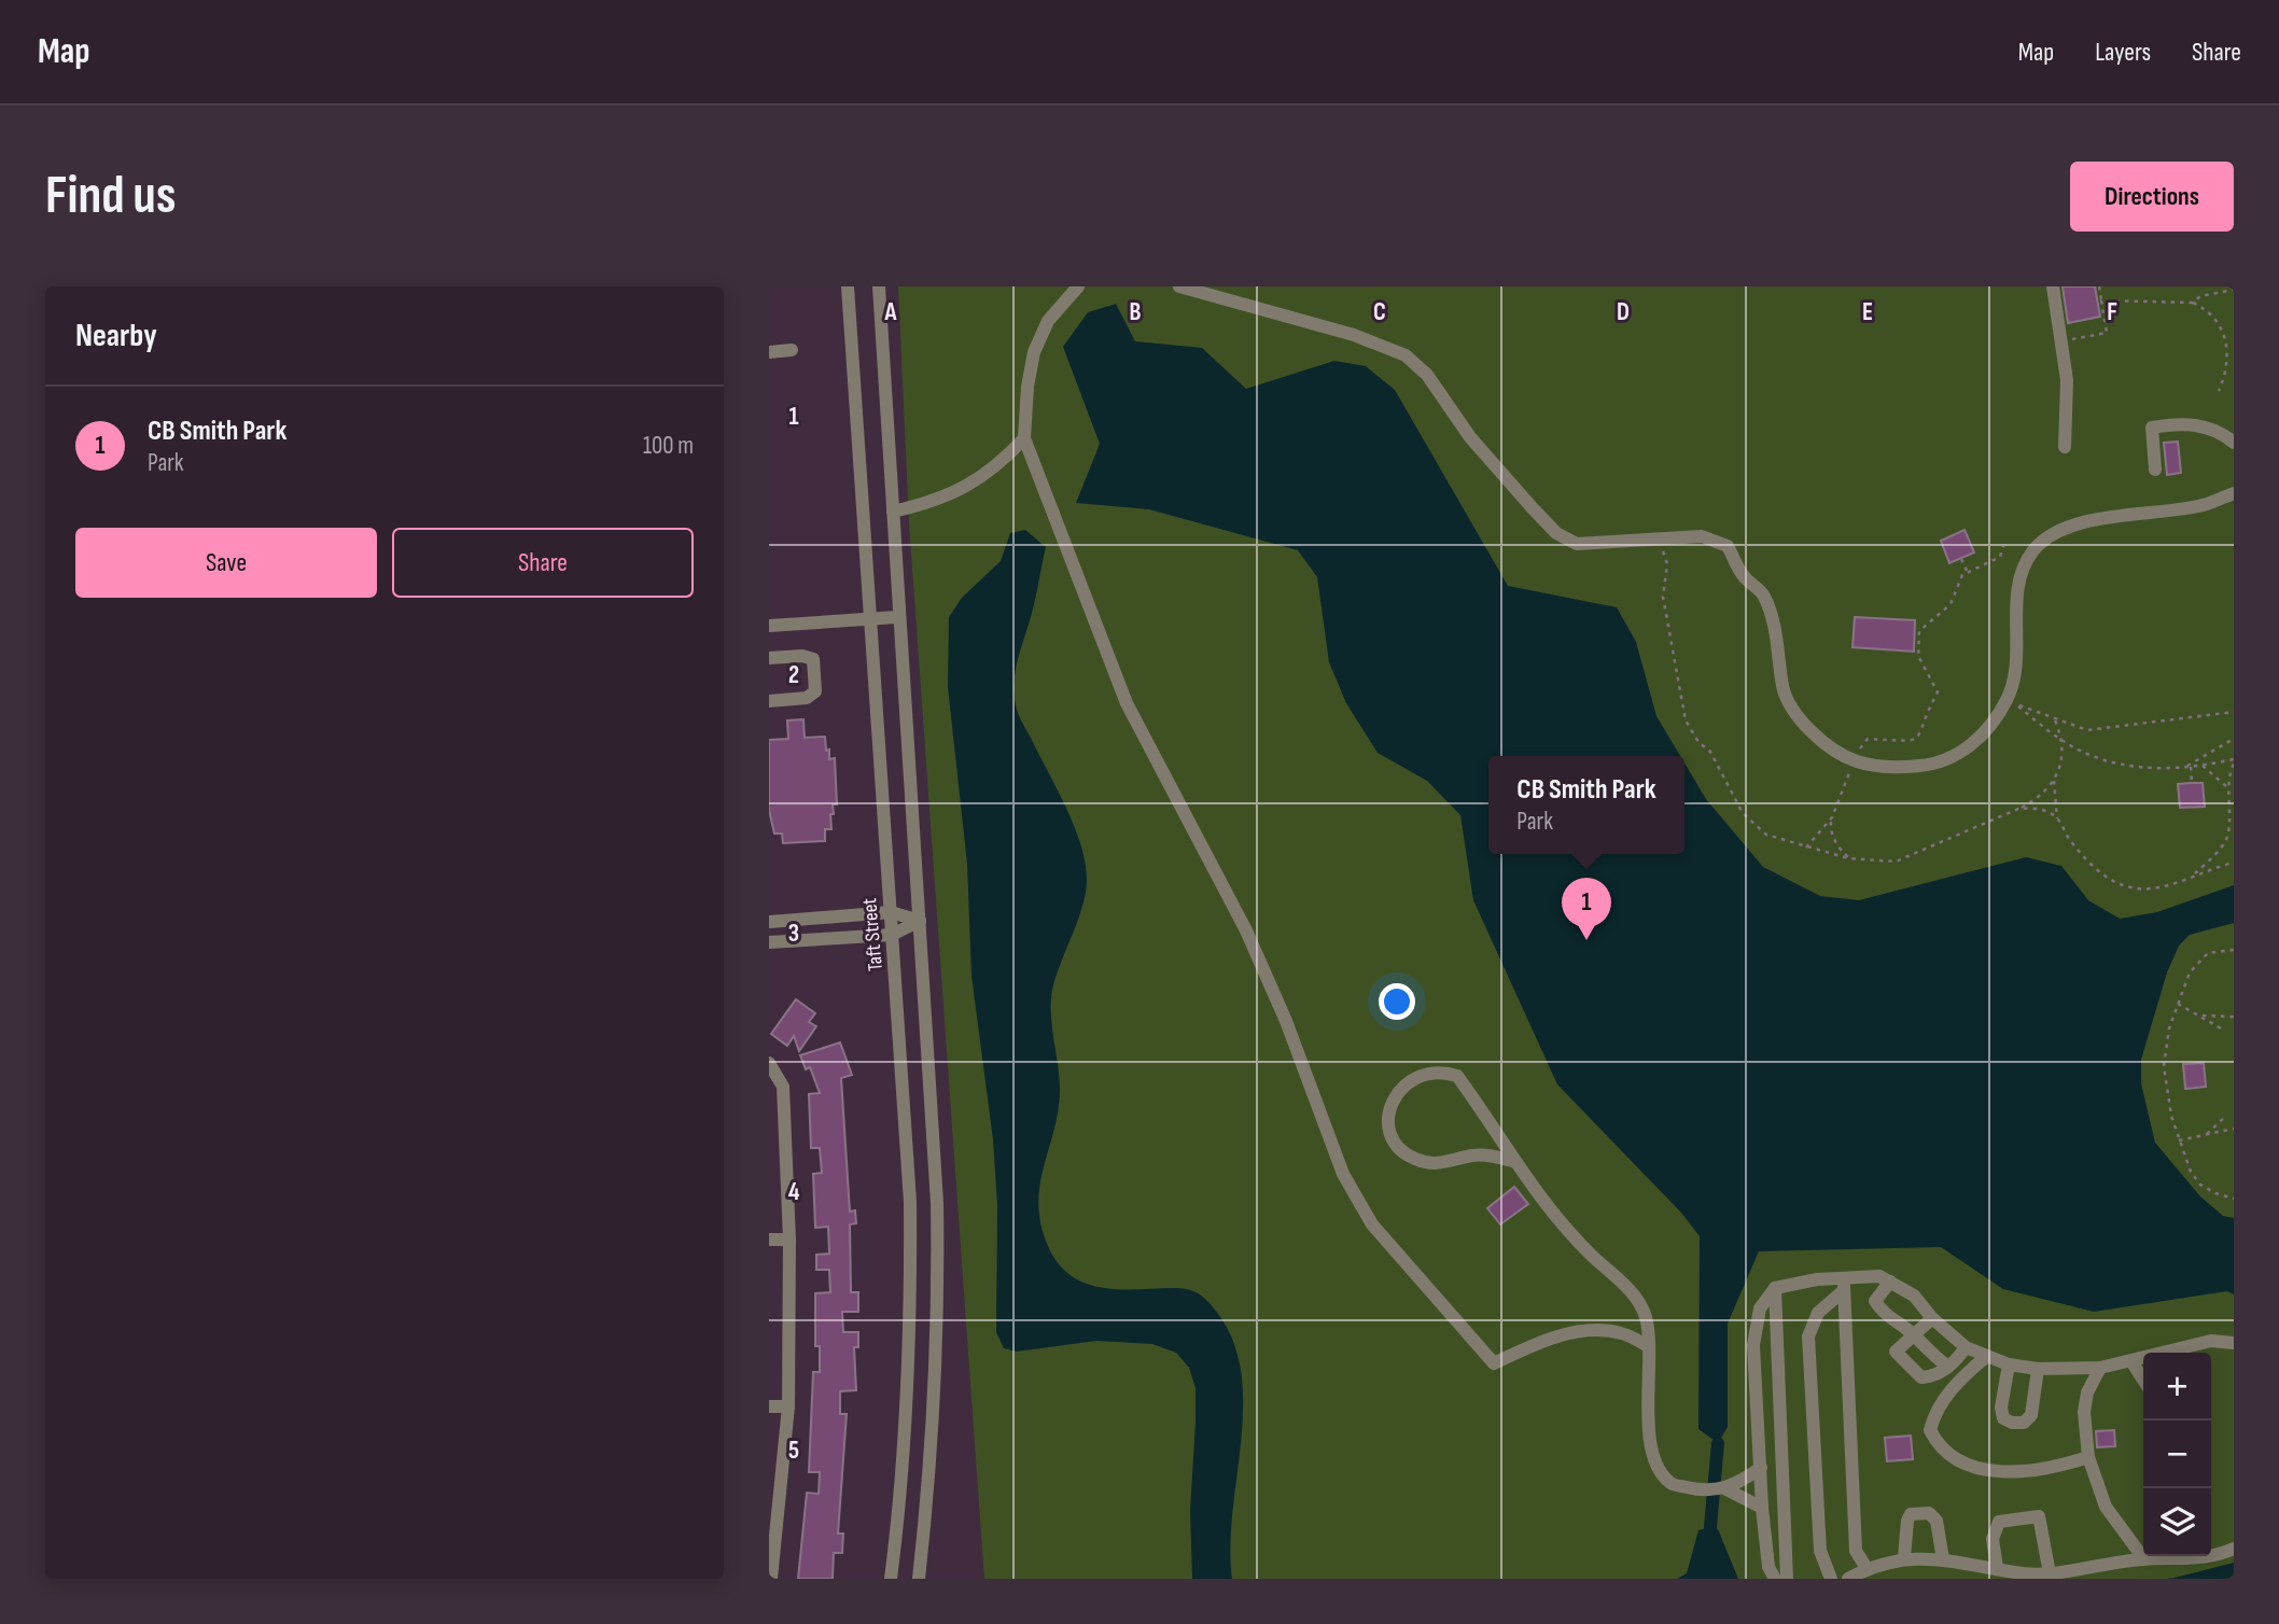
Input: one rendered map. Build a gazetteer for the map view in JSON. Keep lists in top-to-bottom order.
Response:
{
  "streets": {
    "street": ["Taft Street"]
  },
  "page": {
    "header": "Map",
    "nav": ["Map", "Layers", "Share"],
    "buttons": [
      "Directions",
      ["Save", "Share"]
    ],
    "title": "Find us",
    "heading": "Nearby",
    "list": [
      {
        "mark": "1",
        "name": "CB Smith Park",
        "note": "Park",
        "value": "100 m"
      }
    ],
    "popup": ["CB Smith Park", "Park"],
    "pins": "1",
    "map_buttons": ["+", "−"]
  },
  "grid": {
    "columns": [
      "A",
      "B",
      "C",
      "D",
      "E",
      "F"
    ],
    "rows": [
      "1",
      "2",
      "3",
      "4",
      "5"
    ]
  }
}
